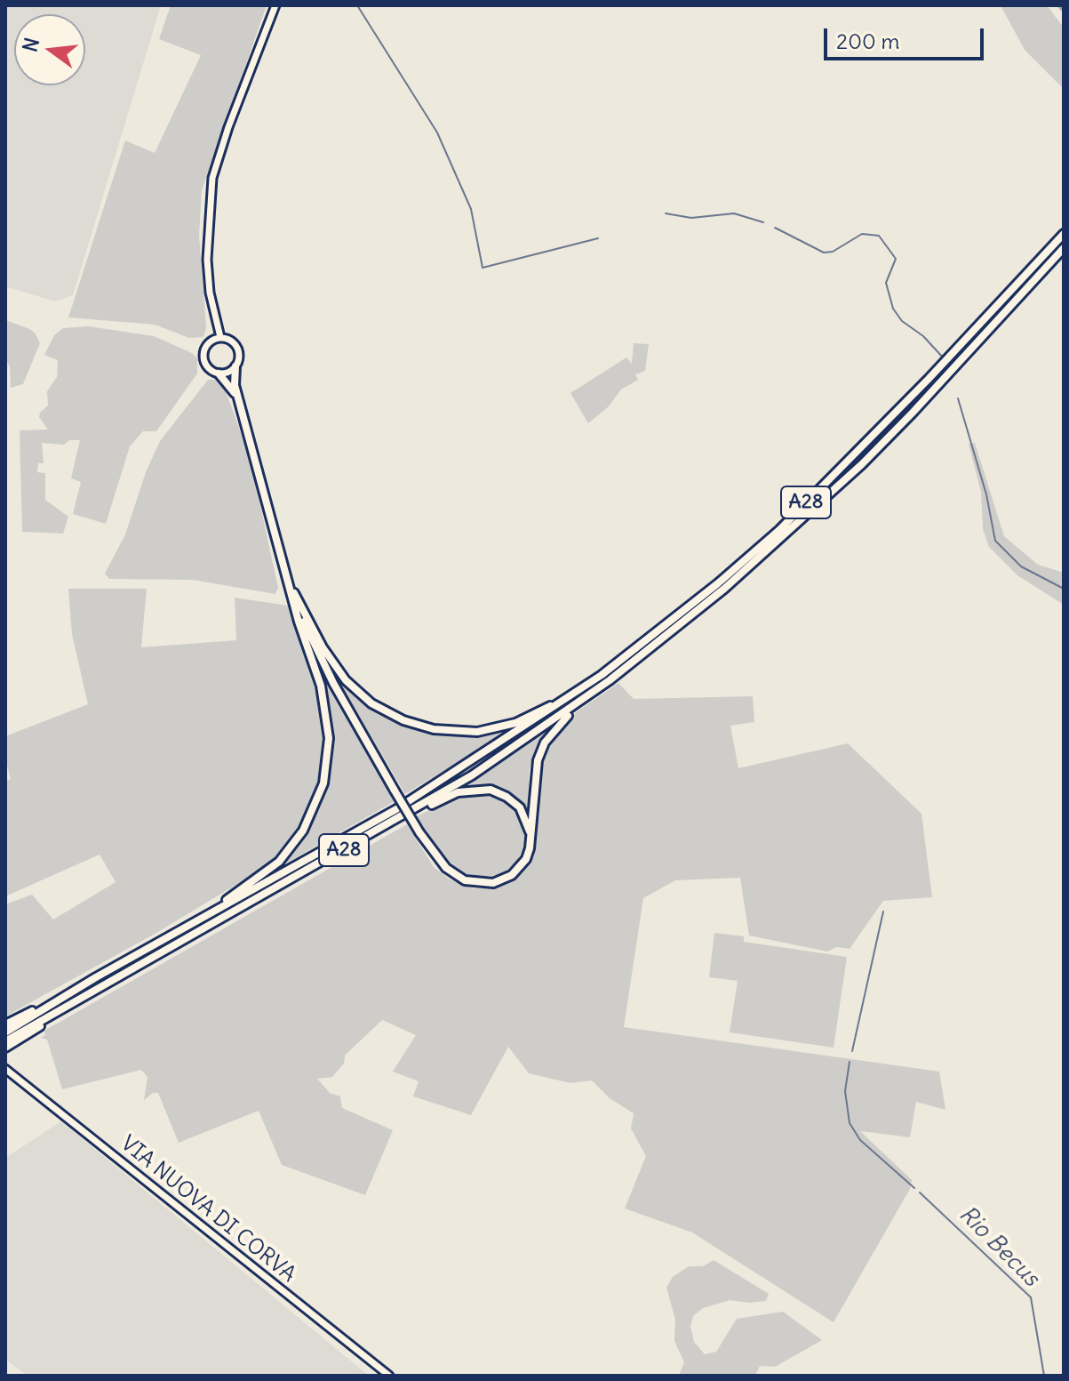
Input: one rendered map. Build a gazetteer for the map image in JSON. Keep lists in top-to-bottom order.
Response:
{
  "streets": {
    "highway": ["A28"],
    "main road": ["VIA NUOVA DI CORVA"]
  },
  "water": ["Rio Becus"],
  "scale_bar": "200 m",
  "north": "left"
}
